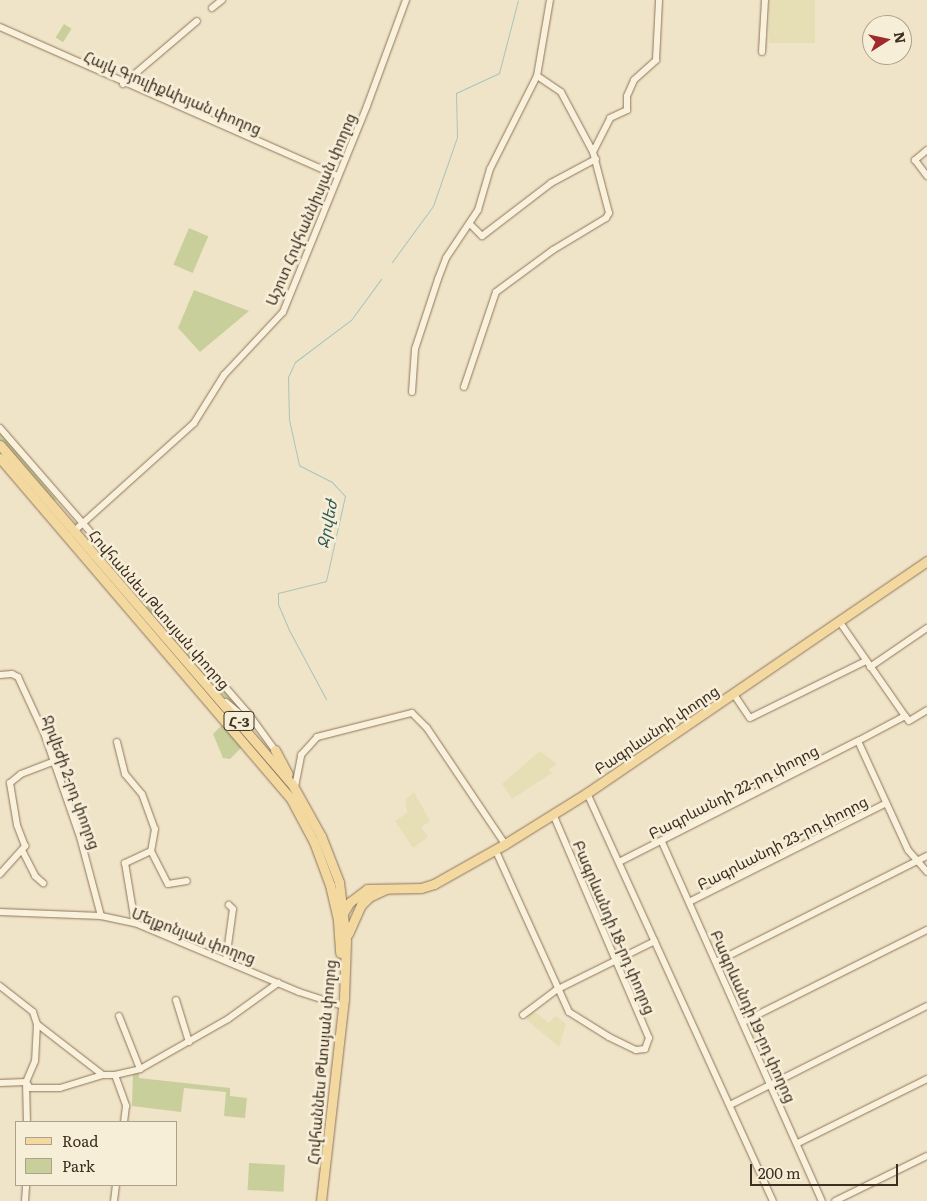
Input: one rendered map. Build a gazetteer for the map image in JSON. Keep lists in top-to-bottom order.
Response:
{
  "streets": {
    "main road": ["Հովհաննես Թևոսյան փողոց", "Հ-3", "Բագրևանդի փողոց"],
    "street": [
      "Հայկ Գյուլիքևխյան փողոց",
      "Աշոտ Հովհաննիսյան փողոց",
      "Ջրվեժի 2-րդ փողոց",
      "Բագրևանդի 22-րդ փողոց",
      "Բագրևանդի 23-րդ փողոց",
      "Բագրևանդի 18-րդ փողոց",
      "Մելքոնյան փողոց",
      "Բագրևանդի 19-րդ փողոց"
    ]
  },
  "crossings": [
    ["Հայկ Գյուլիքևխյան փողոց", "Աշոտ Հովհաննիսյան փողոց"],
    ["Աշոտ Հովհաննիսյան փողոց", "Հովհաննես Թևոսյան փողոց"],
    ["Հովհաննես Թևոսյան փողոց", "Բագրևանդի փողոց"],
    ["Հովհաննես Թևոսյան փողոց", "Մելքոնյան փողոց"],
    ["Բագրևանդի փողոց", "Բագրևանդի 18-րդ փողոց"],
    ["Ջրվեժի 2-րդ փողոց", "Մելքոնյան փողոց"],
    ["Բագրևանդի 22-րդ փողոց", "Բագրևանդի 19-րդ փողոց"],
    ["Բագրևանդի 23-րդ փողոց", "Բագրևանդի 19-րդ փողոց"]
  ],
  "water": ["Ջրվեժ"],
  "legend": ["Road", "Park"],
  "scale_bar": "200 m",
  "north": "right"
}
